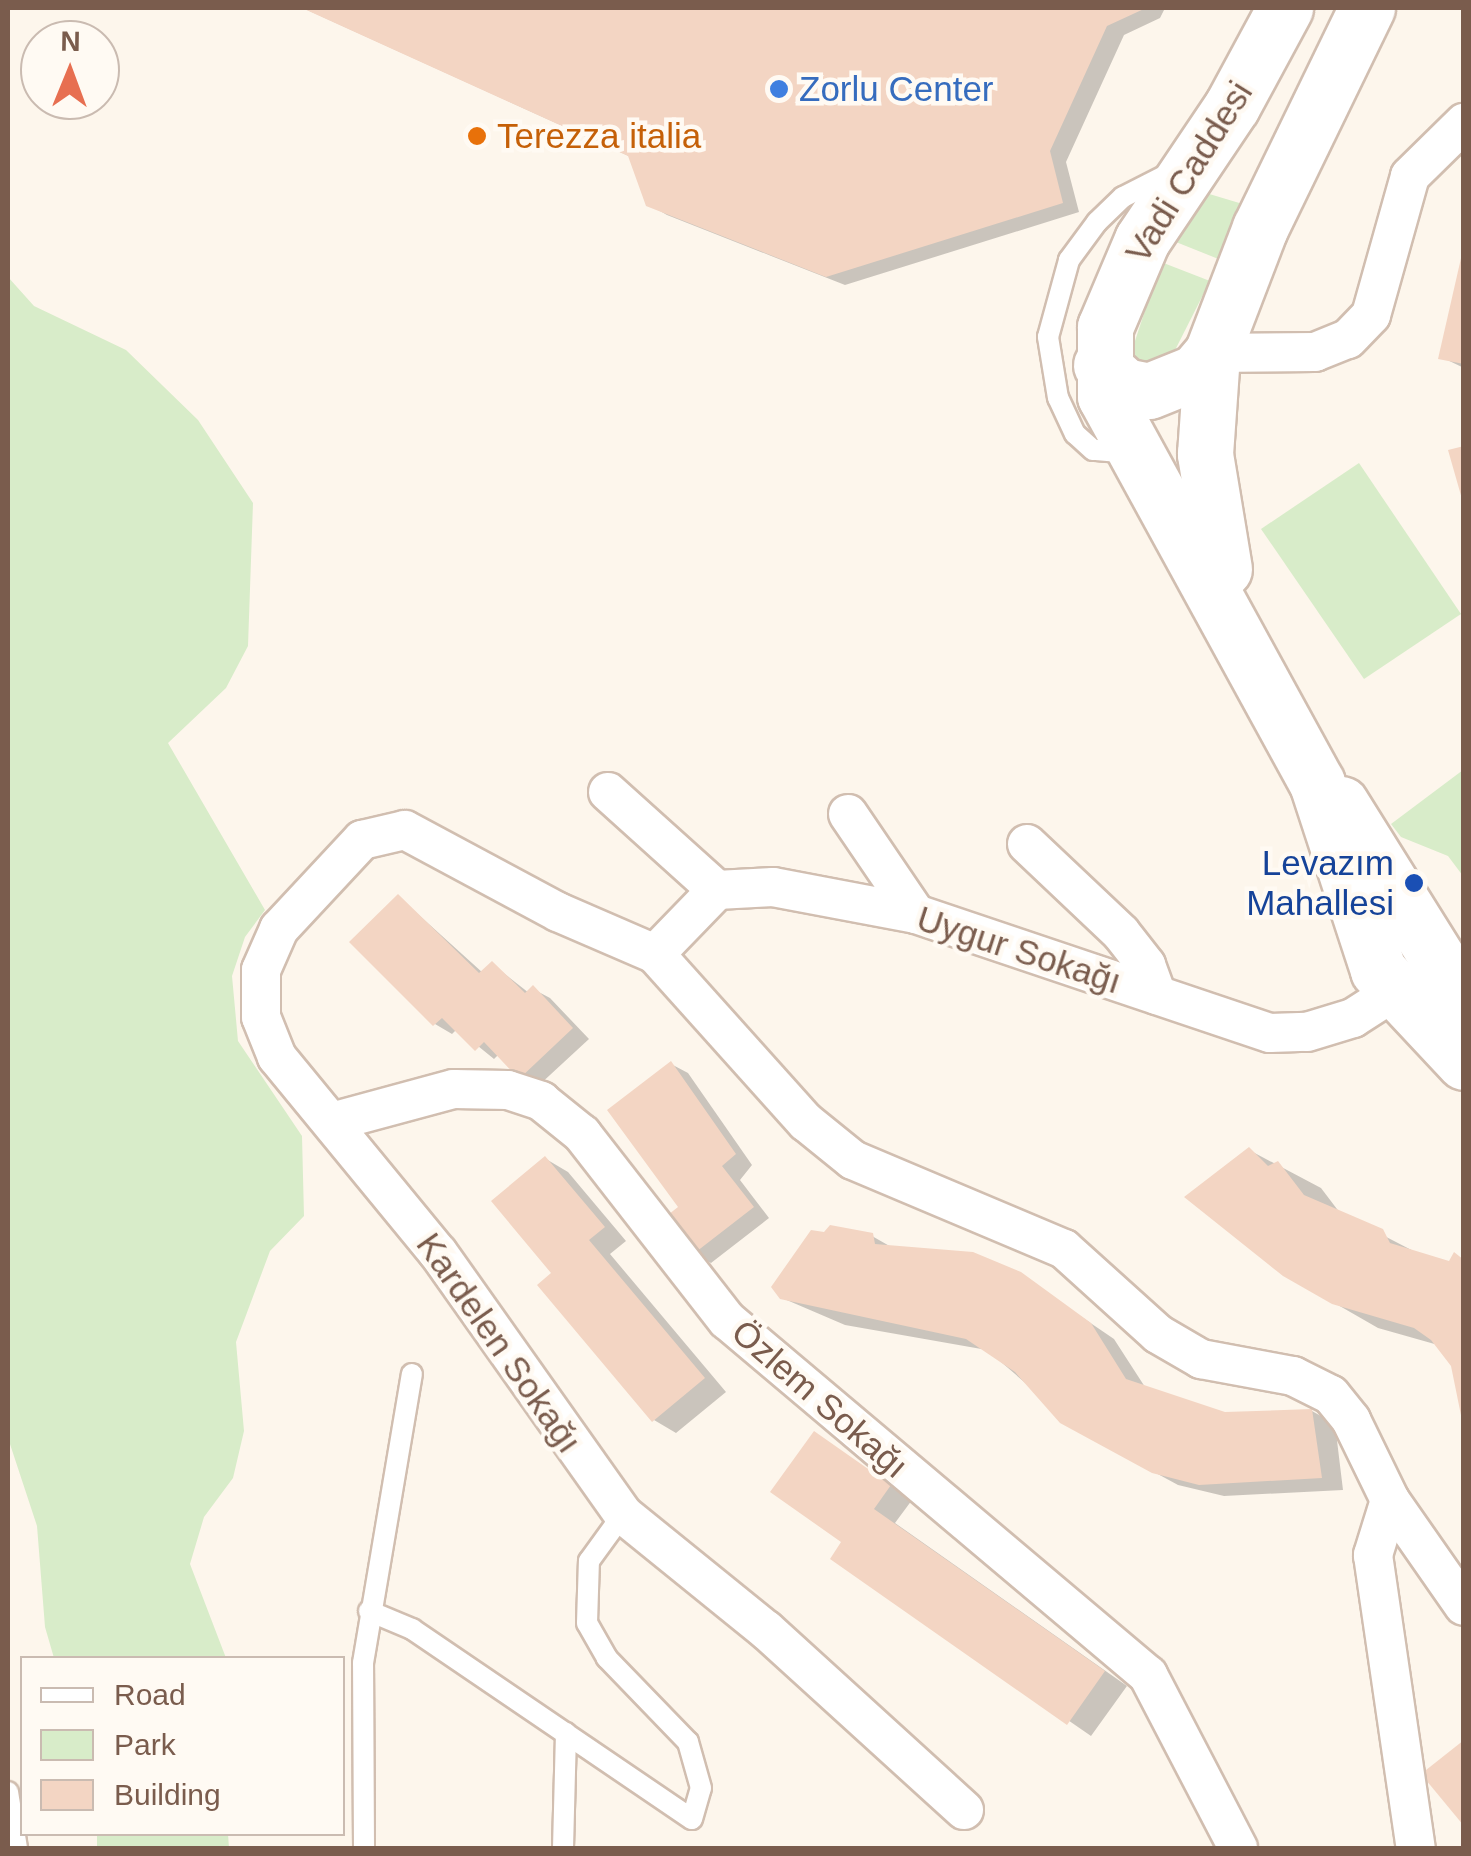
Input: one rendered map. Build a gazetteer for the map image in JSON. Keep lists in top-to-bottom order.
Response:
{
  "streets": {
    "main road": ["Vadi Caddesi"],
    "street": ["Uygur Sokağı", "Kardelen Sokağı", "Özlem Sokağı"]
  },
  "crossings": [
    ["Kardelen Sokağı", "Özlem Sokağı"]
  ],
  "places": ["Zorlu Center", "Terezza italia", "Levazım Mahallesi"],
  "legend": ["Road", "Park", "Building"],
  "north": "top"
}
